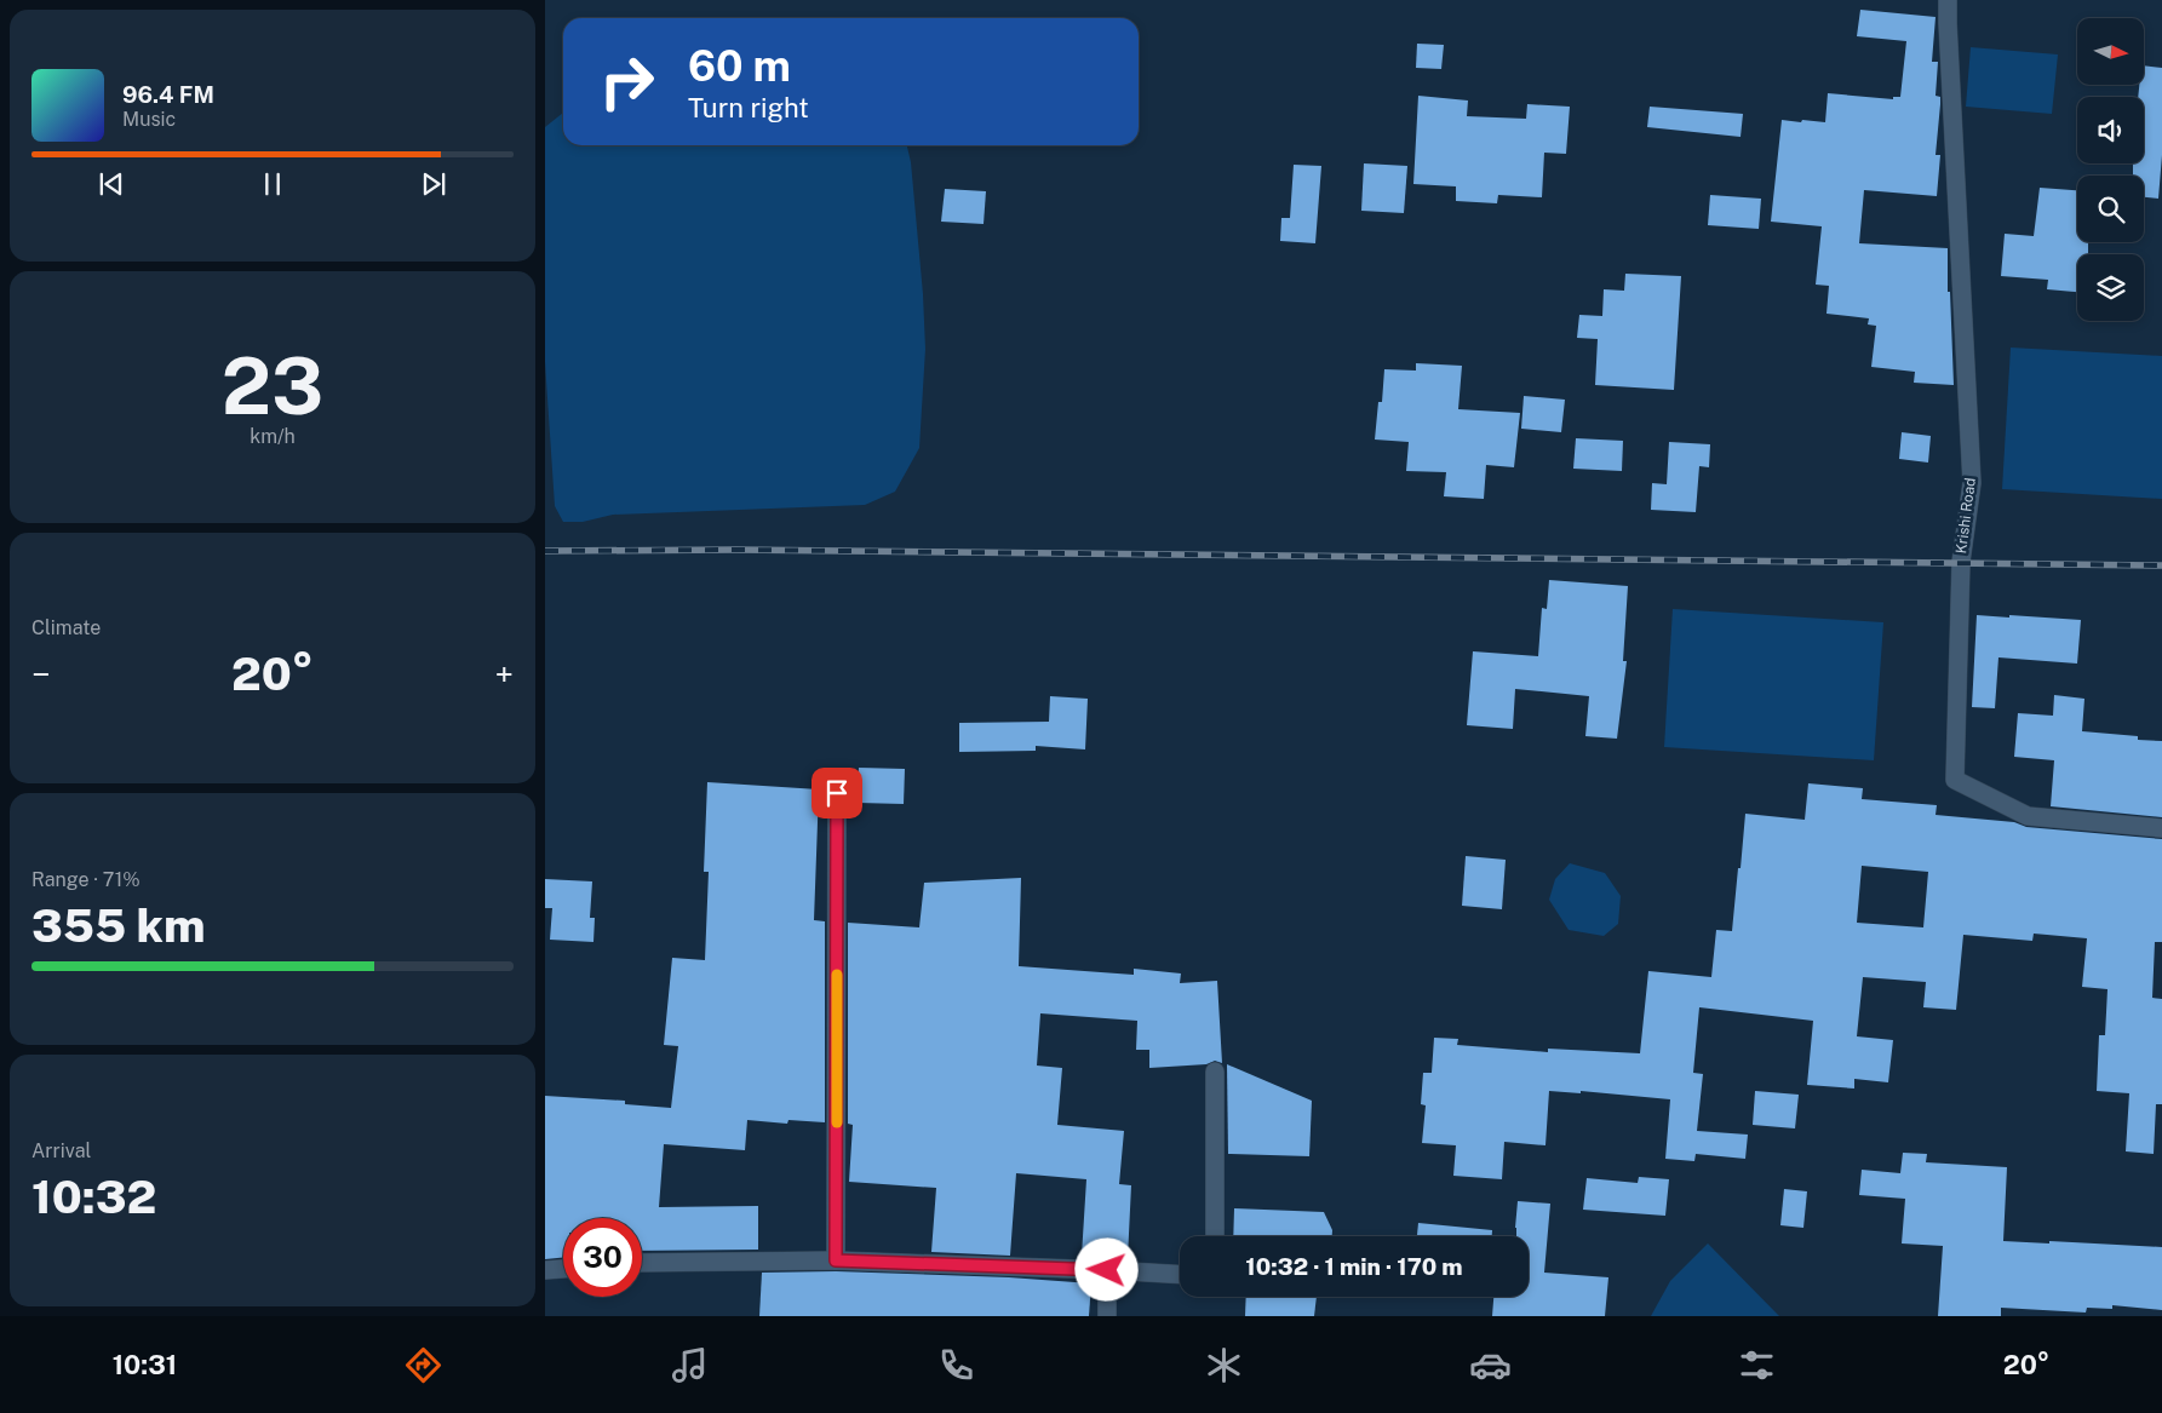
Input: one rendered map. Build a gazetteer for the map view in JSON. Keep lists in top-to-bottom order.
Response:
{
  "streets": {
    "street": ["Krishi Road"]
  },
  "north": "right",
  "page": {
    "turn": ["60 m", "Turn right"],
    "song": ["96.4 FM", "Music"],
    "tile": [
      ["23", "km/h"],
      "Climate",
      ["Range · 71%", "355 km"],
      ["Arrival", "10:32"]
    ],
    "heat": ["−", "20°", "+"],
    "limit": "30",
    "trip": "10:32 · 1 min · 170 m",
    "tabs": ["10:31", "20°"]
  }
}
